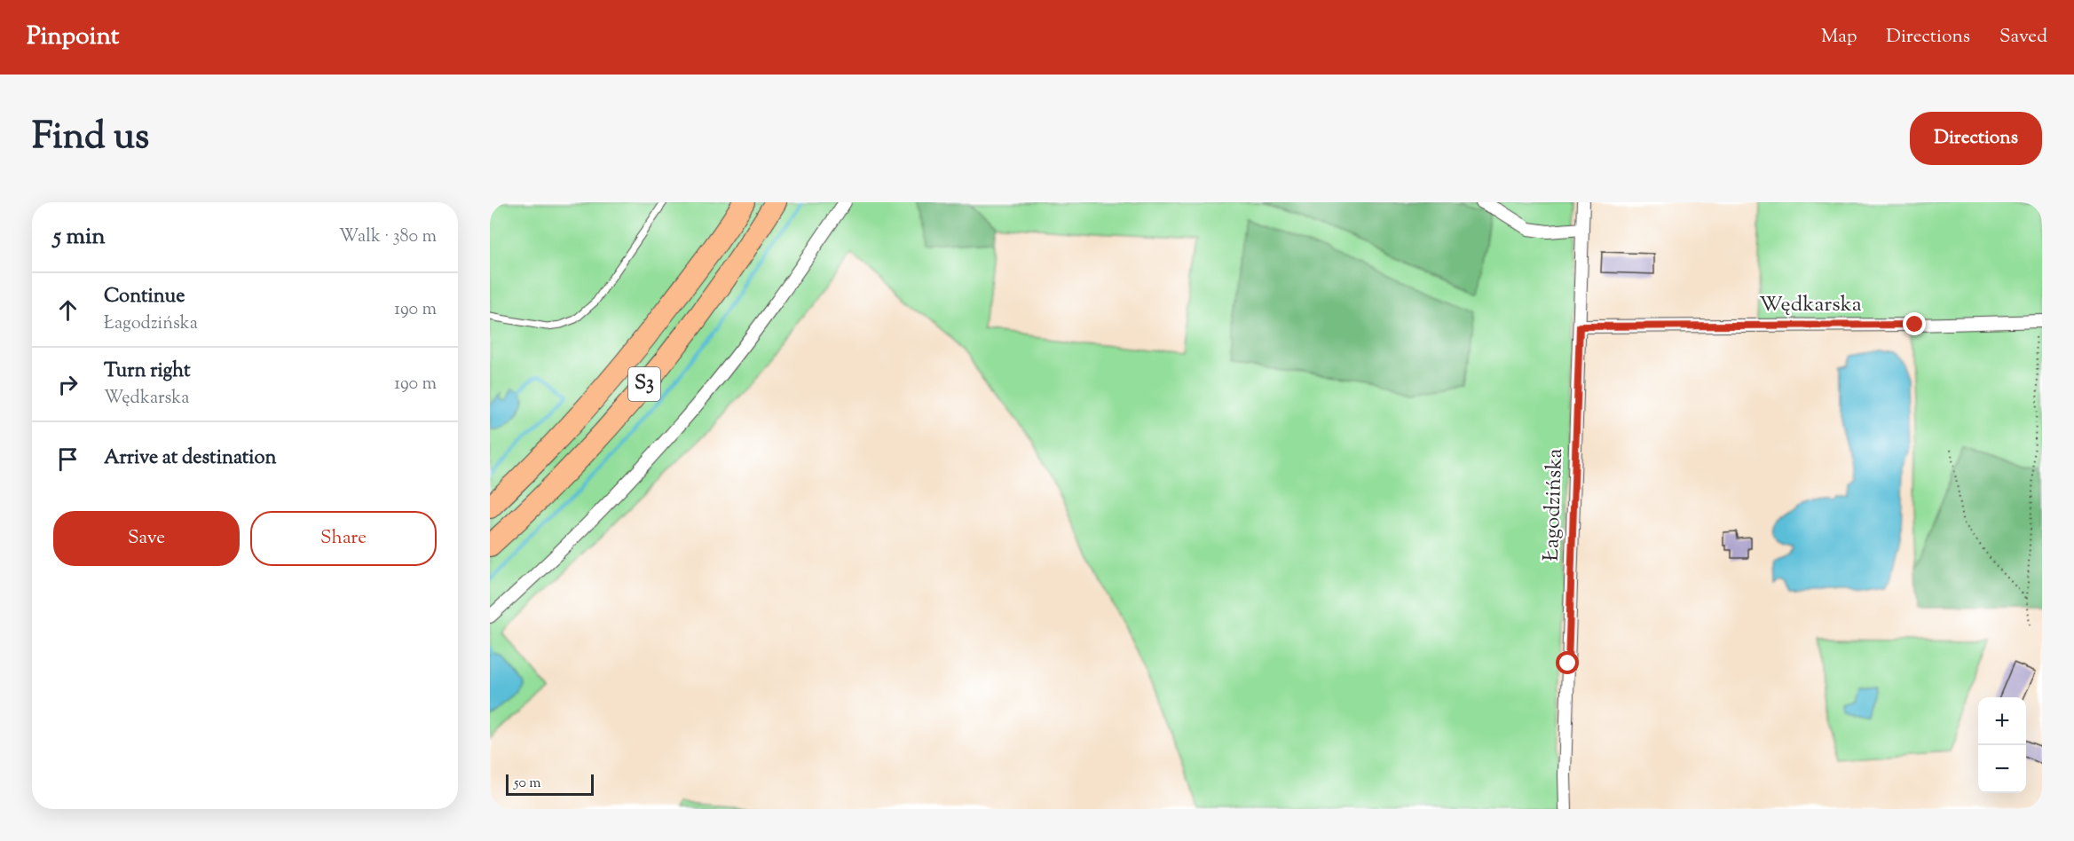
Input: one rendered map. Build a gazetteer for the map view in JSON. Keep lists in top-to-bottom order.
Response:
{
  "streets": {
    "highway": ["S3"],
    "street": ["Wędkarska", "Łagodzińska"]
  },
  "crossings": [
    ["Wędkarska", "Łagodzińska"]
  ],
  "scale_bar": "50 m",
  "page": {
    "header": "Pinpoint",
    "nav": ["Map", "Directions", "Saved"],
    "title": "Find us",
    "buttons": [
      "Directions",
      ["Save", "Share"]
    ],
    "heading": ["5 min", "Walk · 380 m"],
    "list": [
      ["Continue", "Łagodzińska", "190 m"],
      ["Turn right", "Wędkarska", "190 m"],
      "Arrive at destination"
    ],
    "map_buttons": ["+", "−"],
    "scale": "50 m"
  }
}
